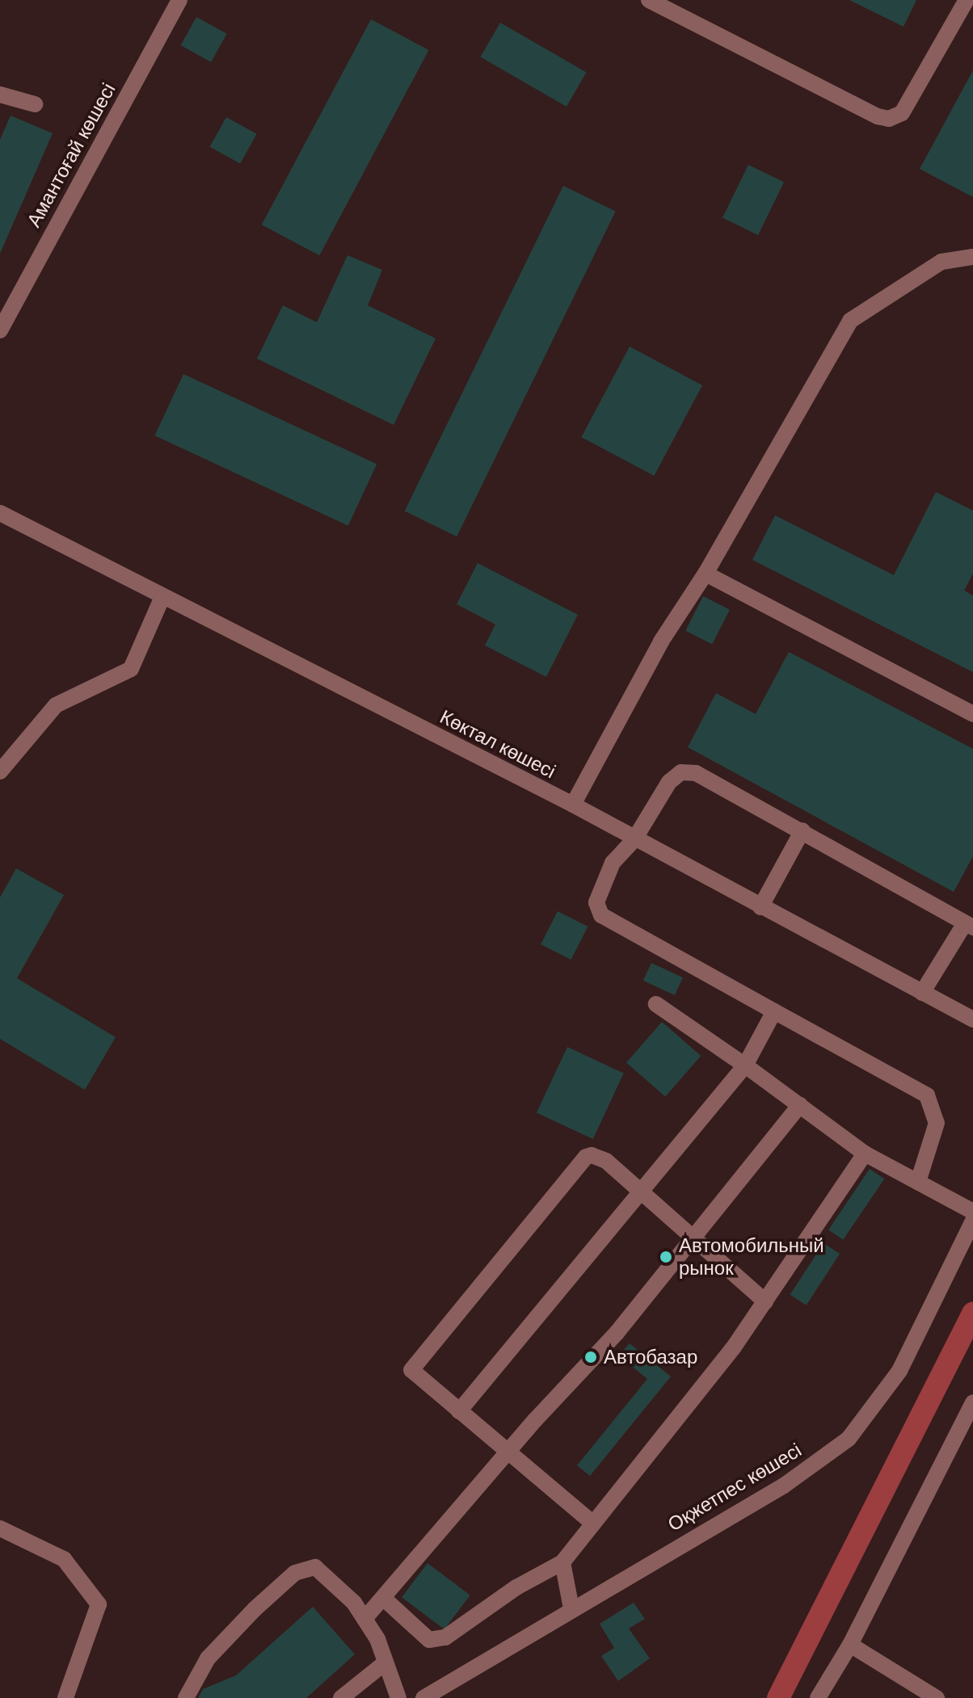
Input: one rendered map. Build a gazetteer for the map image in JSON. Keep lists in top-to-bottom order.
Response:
{
  "streets": {
    "street": ["Амантоғай көшесі", "Көктал көшесі", "Оқжетпес көшесі"]
  },
  "places": ["Автомобильный рынок", "Автобазар"]
}
